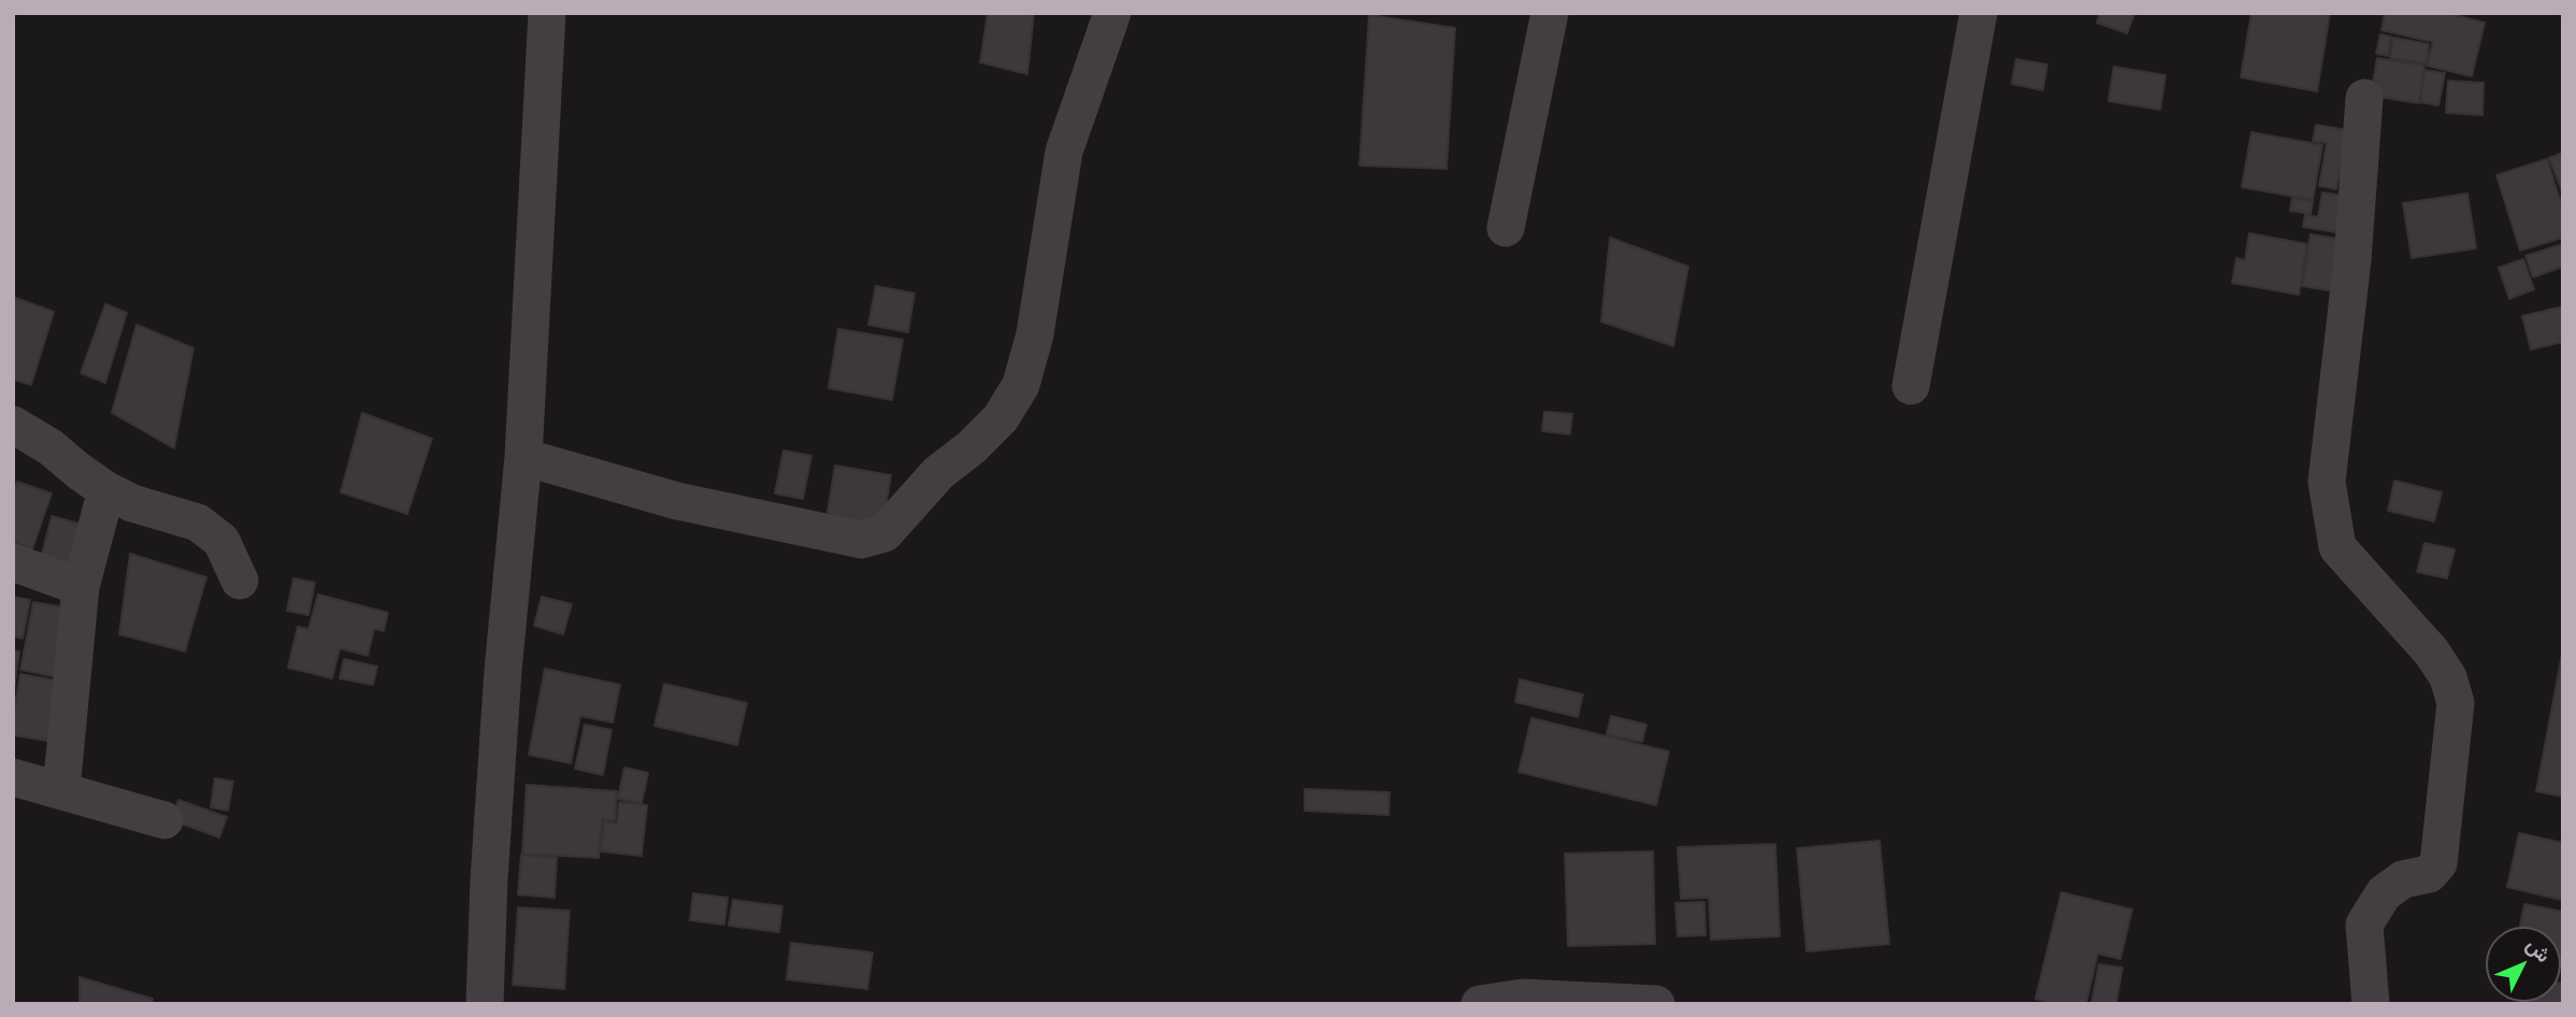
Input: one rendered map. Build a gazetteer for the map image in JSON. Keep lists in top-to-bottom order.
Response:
{
  "north": "top right"
}
